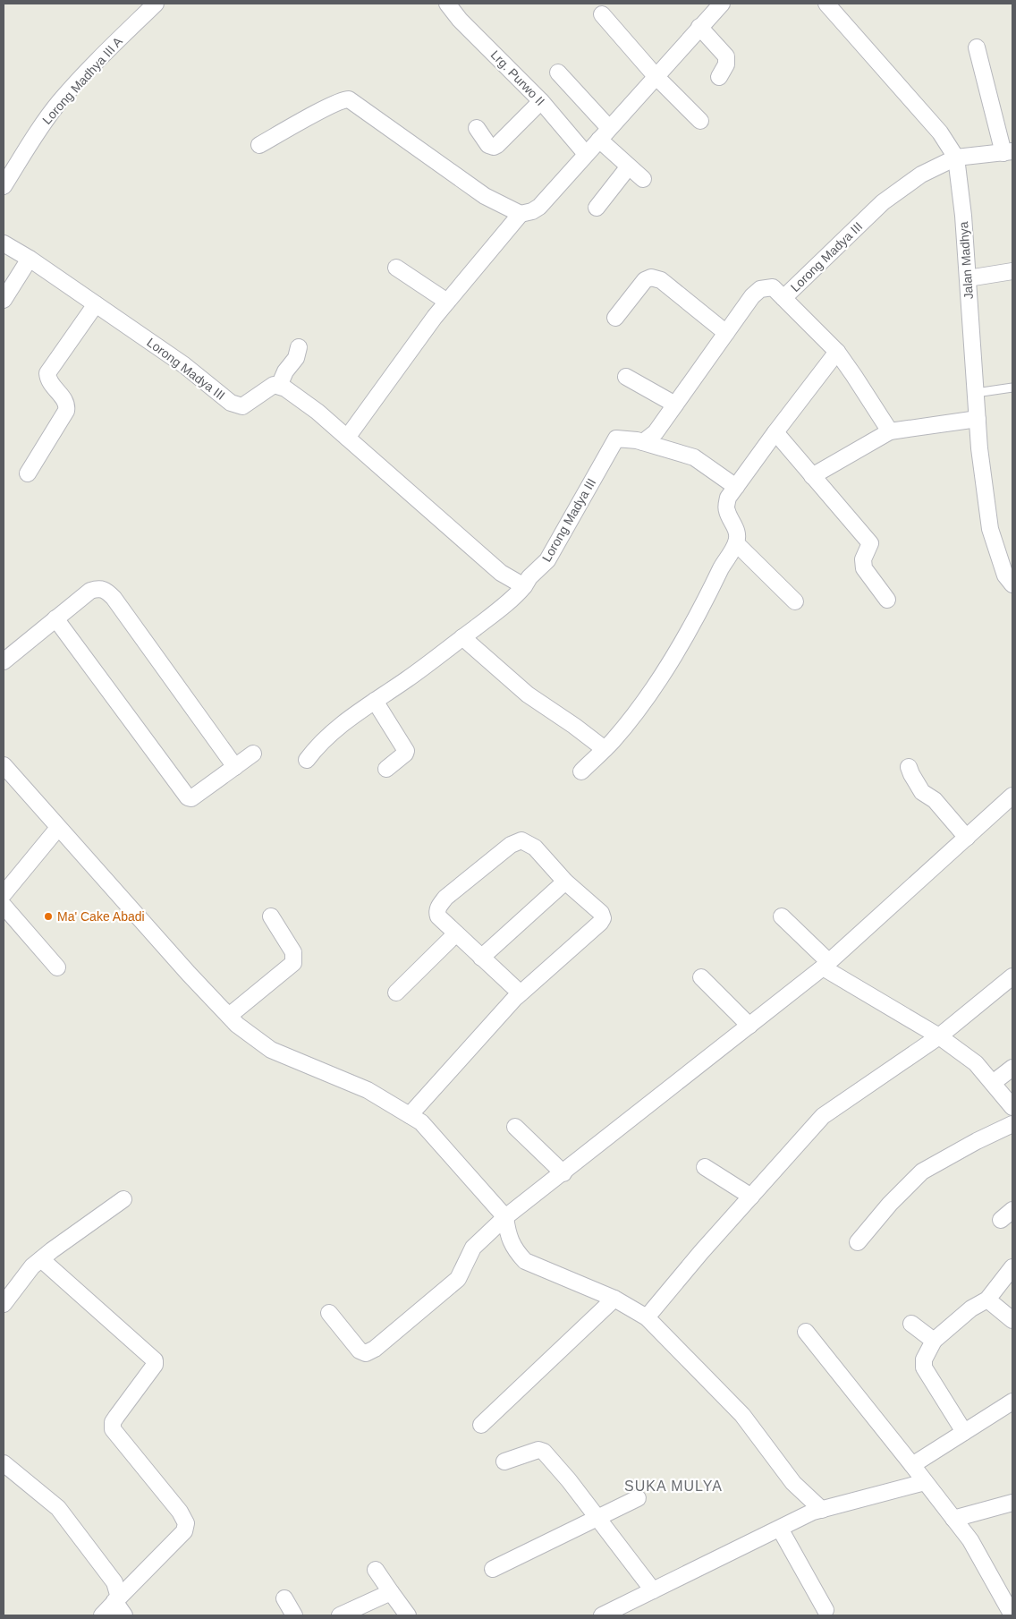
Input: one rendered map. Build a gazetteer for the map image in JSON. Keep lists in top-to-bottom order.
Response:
{
  "streets": {
    "street": [
      "Lrg. Purwo II",
      "Lorong Madhya III A",
      "Lorong Madya III",
      "Jalan Madhya"
    ]
  },
  "crossings": [
    ["Lorong Madya III", "Jalan Madhya"]
  ],
  "districts": ["SUKA MULYA"],
  "places": ["Ma' Cake Abadi"]
}
